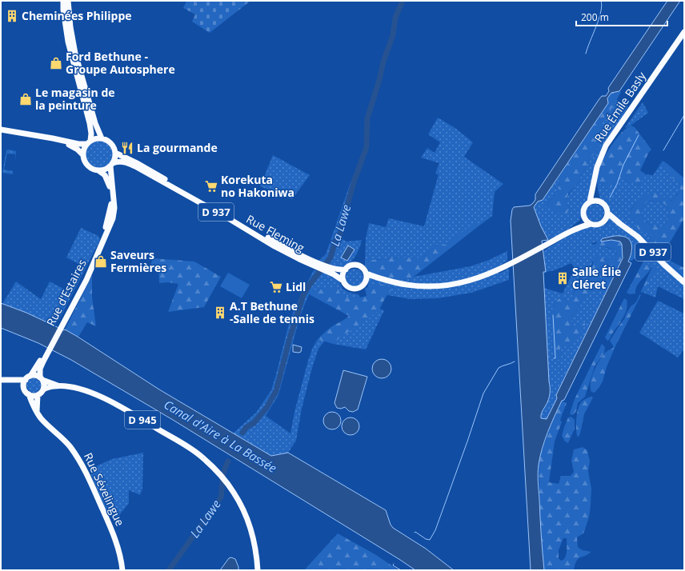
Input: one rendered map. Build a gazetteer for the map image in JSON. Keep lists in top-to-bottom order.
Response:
{
  "streets": {
    "main road": [
      "Rue Émile Basly",
      "D 937",
      "Rue Fleming",
      "Rue d'Estaires",
      "D 945",
      "Rue Sévelingue"
    ]
  },
  "crossings": [
    ["Rue Émile Basly", "D 937"],
    ["Rue Fleming", "Rue d'Estaires"],
    ["D 945", "Rue Sévelingue"]
  ],
  "water": ["La Lawe", "Canal d'Aire à La Bassée"],
  "places": {
    "building": ["Cheminées Philippe", "Salle Élie Cléret", "A.T Bethune -Salle de tennis"],
    "shop": ["Ford Bethune - Groupe Autosphere", "Le magasin de la peinture", "Saveurs Fermières"],
    "restaurant": ["La gourmande"],
    "supermarket": ["Korekuta no Hakoniwa", "Lidl"]
  },
  "scale_bar": "200 m"
}
